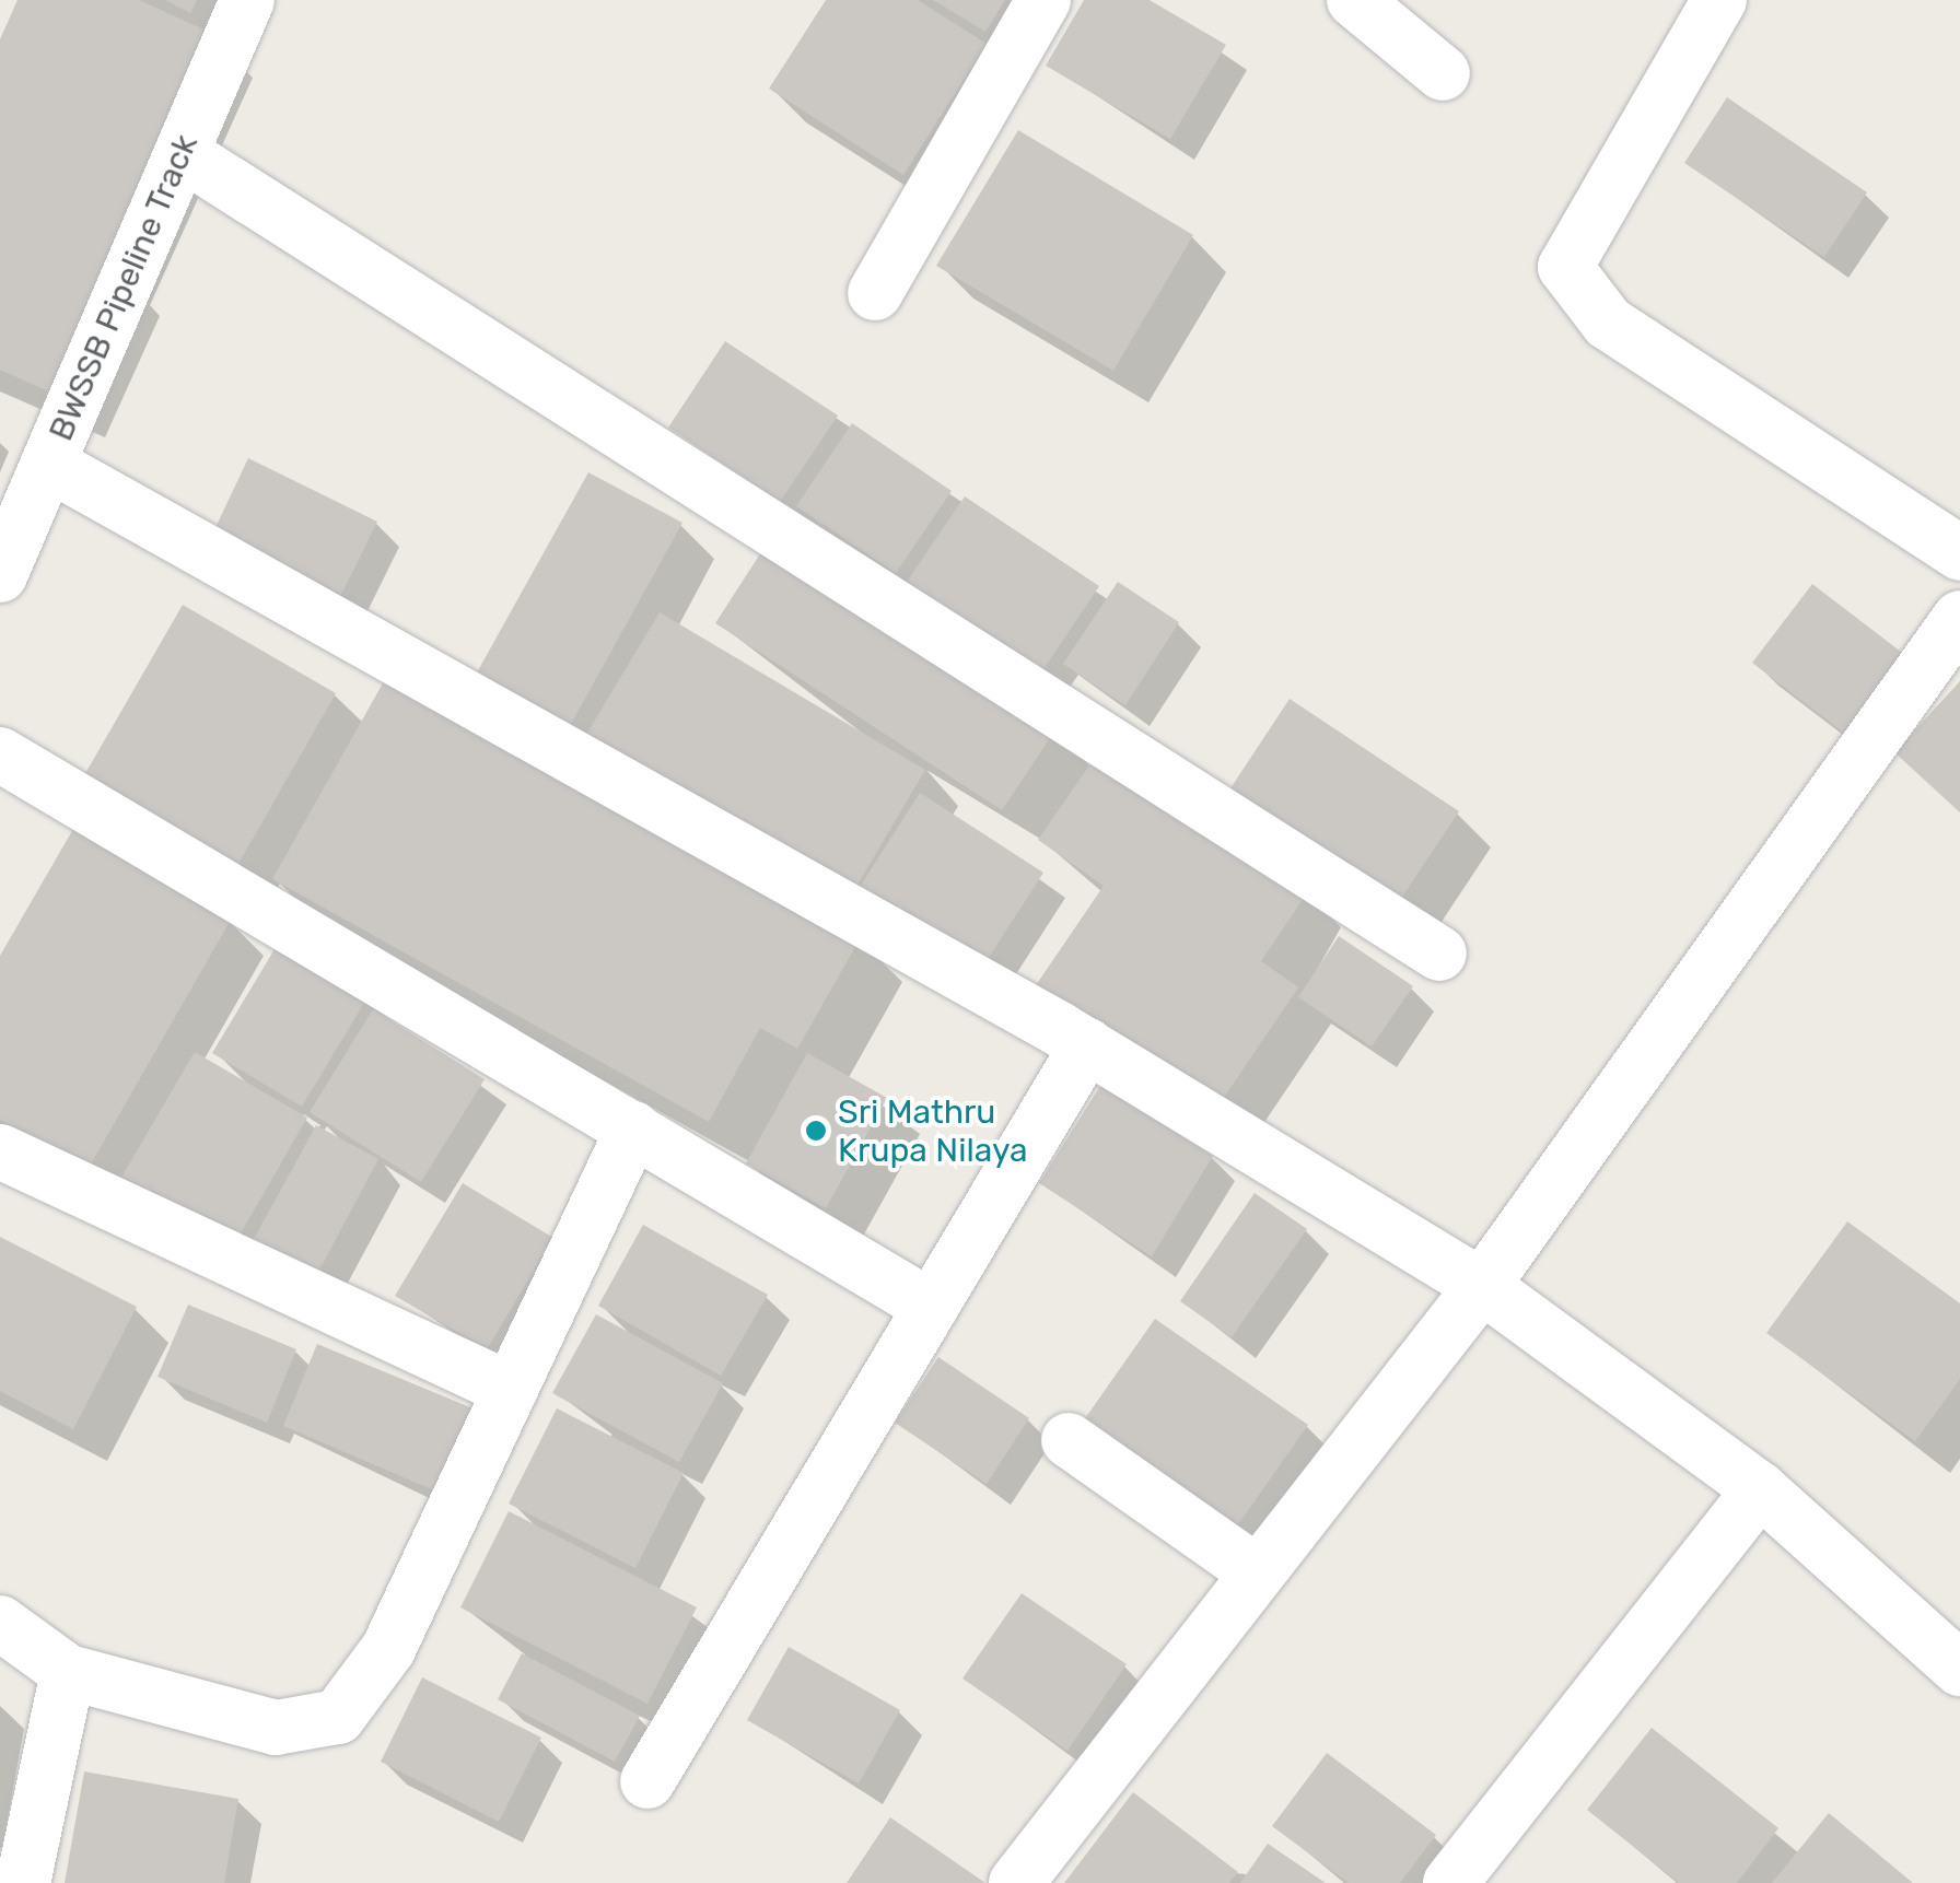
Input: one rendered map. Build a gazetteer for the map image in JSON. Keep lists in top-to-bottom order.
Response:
{
  "streets": {
    "street": ["BWSSB Pipeline Track"]
  },
  "places": ["Sri Mathru Krupa Nilaya"]
}
